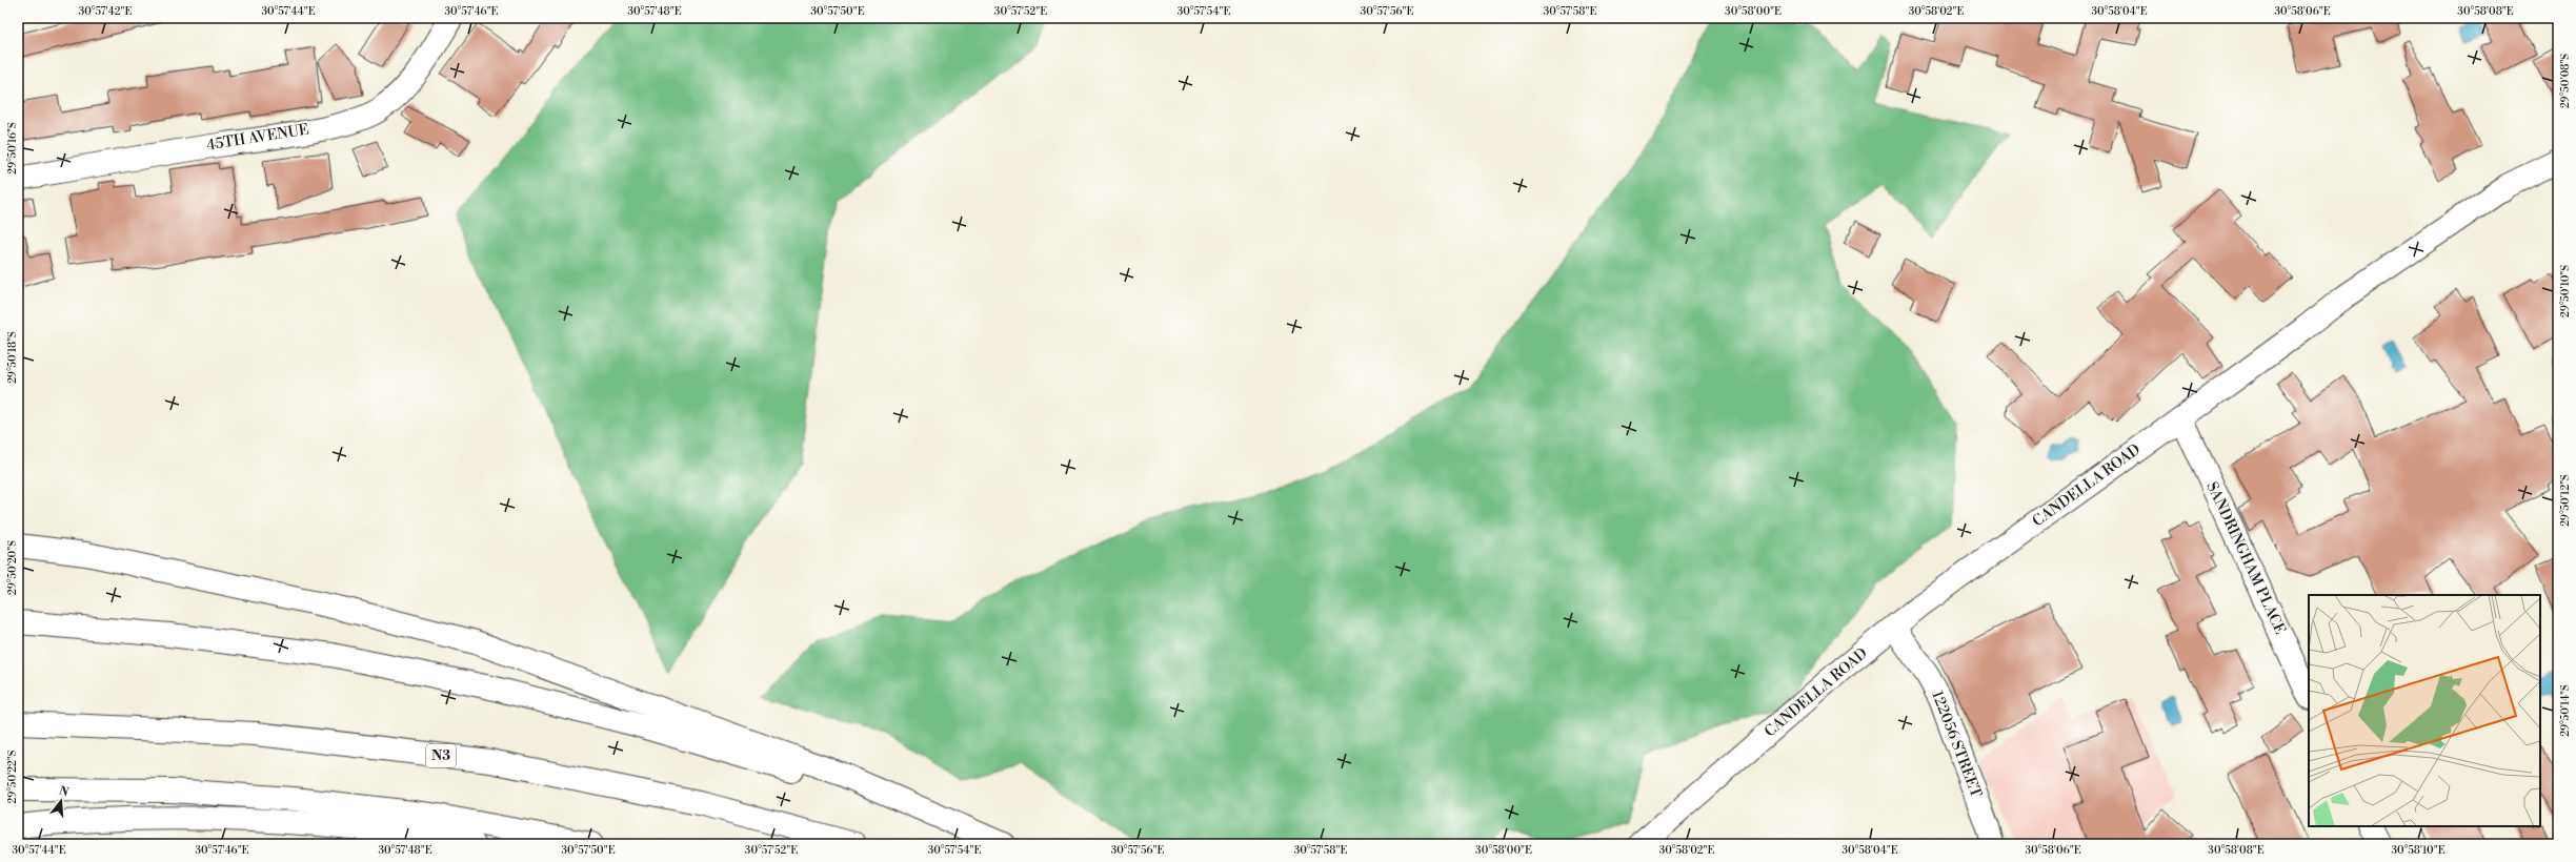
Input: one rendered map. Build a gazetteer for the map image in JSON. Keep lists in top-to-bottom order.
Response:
{
  "streets": {
    "main road": [
      "45TH AVENUE",
      "CANDELLA ROAD",
      "SANDRINGHAM PLACE",
      "122056 STREET",
      "N3"
    ]
  },
  "crossings": [
    ["CANDELLA ROAD", "SANDRINGHAM PLACE"],
    ["CANDELLA ROAD", "122056 STREET"]
  ],
  "north": "top",
  "coordinates": [
    "30°57'42\"E",
    "30°57'44\"E",
    "30°57'46\"E",
    "30°57'48\"E",
    "30°57'50\"E",
    "30°57'52\"E",
    "30°57'54\"E",
    "30°57'56\"E",
    "30°57'58\"E",
    "30°58'00\"E",
    "30°58'02\"E",
    "30°58'04\"E",
    "30°58'06\"E",
    "30°58'08\"E",
    "29°50'08\"S",
    "29°50'16\"S",
    "29°50'10\"S",
    "29°50'18\"S",
    "29°50'12\"S",
    "29°50'20\"S",
    "29°50'14\"S",
    "29°50'22\"S",
    "30°58'10\"E"
  ]
}
